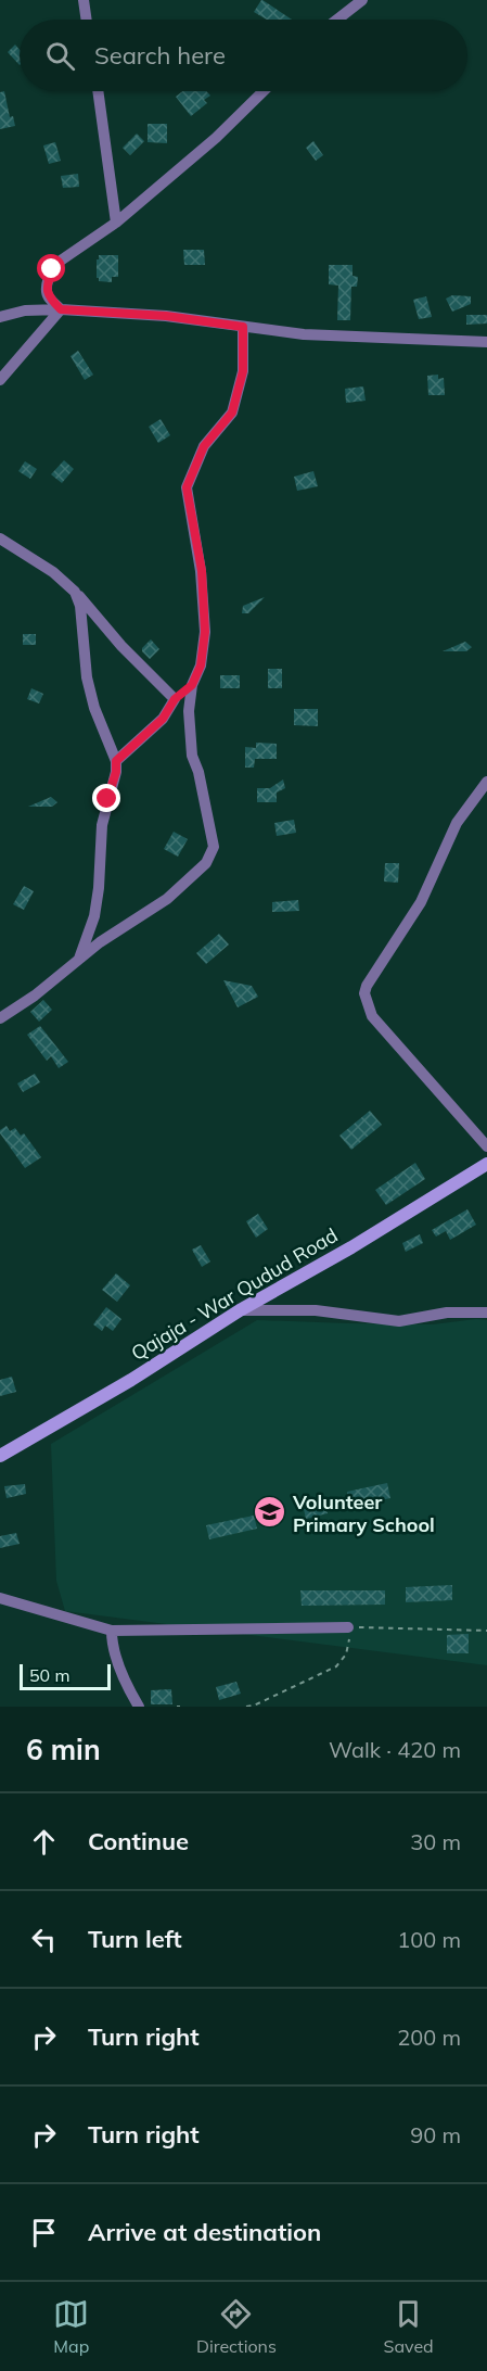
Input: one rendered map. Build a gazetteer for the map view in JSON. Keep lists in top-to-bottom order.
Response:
{
  "streets": {
    "street": ["Qajaja - War Qudud Road"]
  },
  "places": {
    "school or university": ["Volunteer Primary School"]
  },
  "scale_bar": "50 m",
  "page": {
    "search": "Search here",
    "scale": "50 m",
    "heading": ["6 min", "Walk · 420 m"],
    "list": [
      ["Continue", "30 m"],
      ["Turn left", "100 m"],
      ["Turn right", "200 m"],
      ["Turn right", "90 m"],
      "Arrive at destination"
    ],
    "nav": ["Map", "Directions", "Saved"]
  }
}
